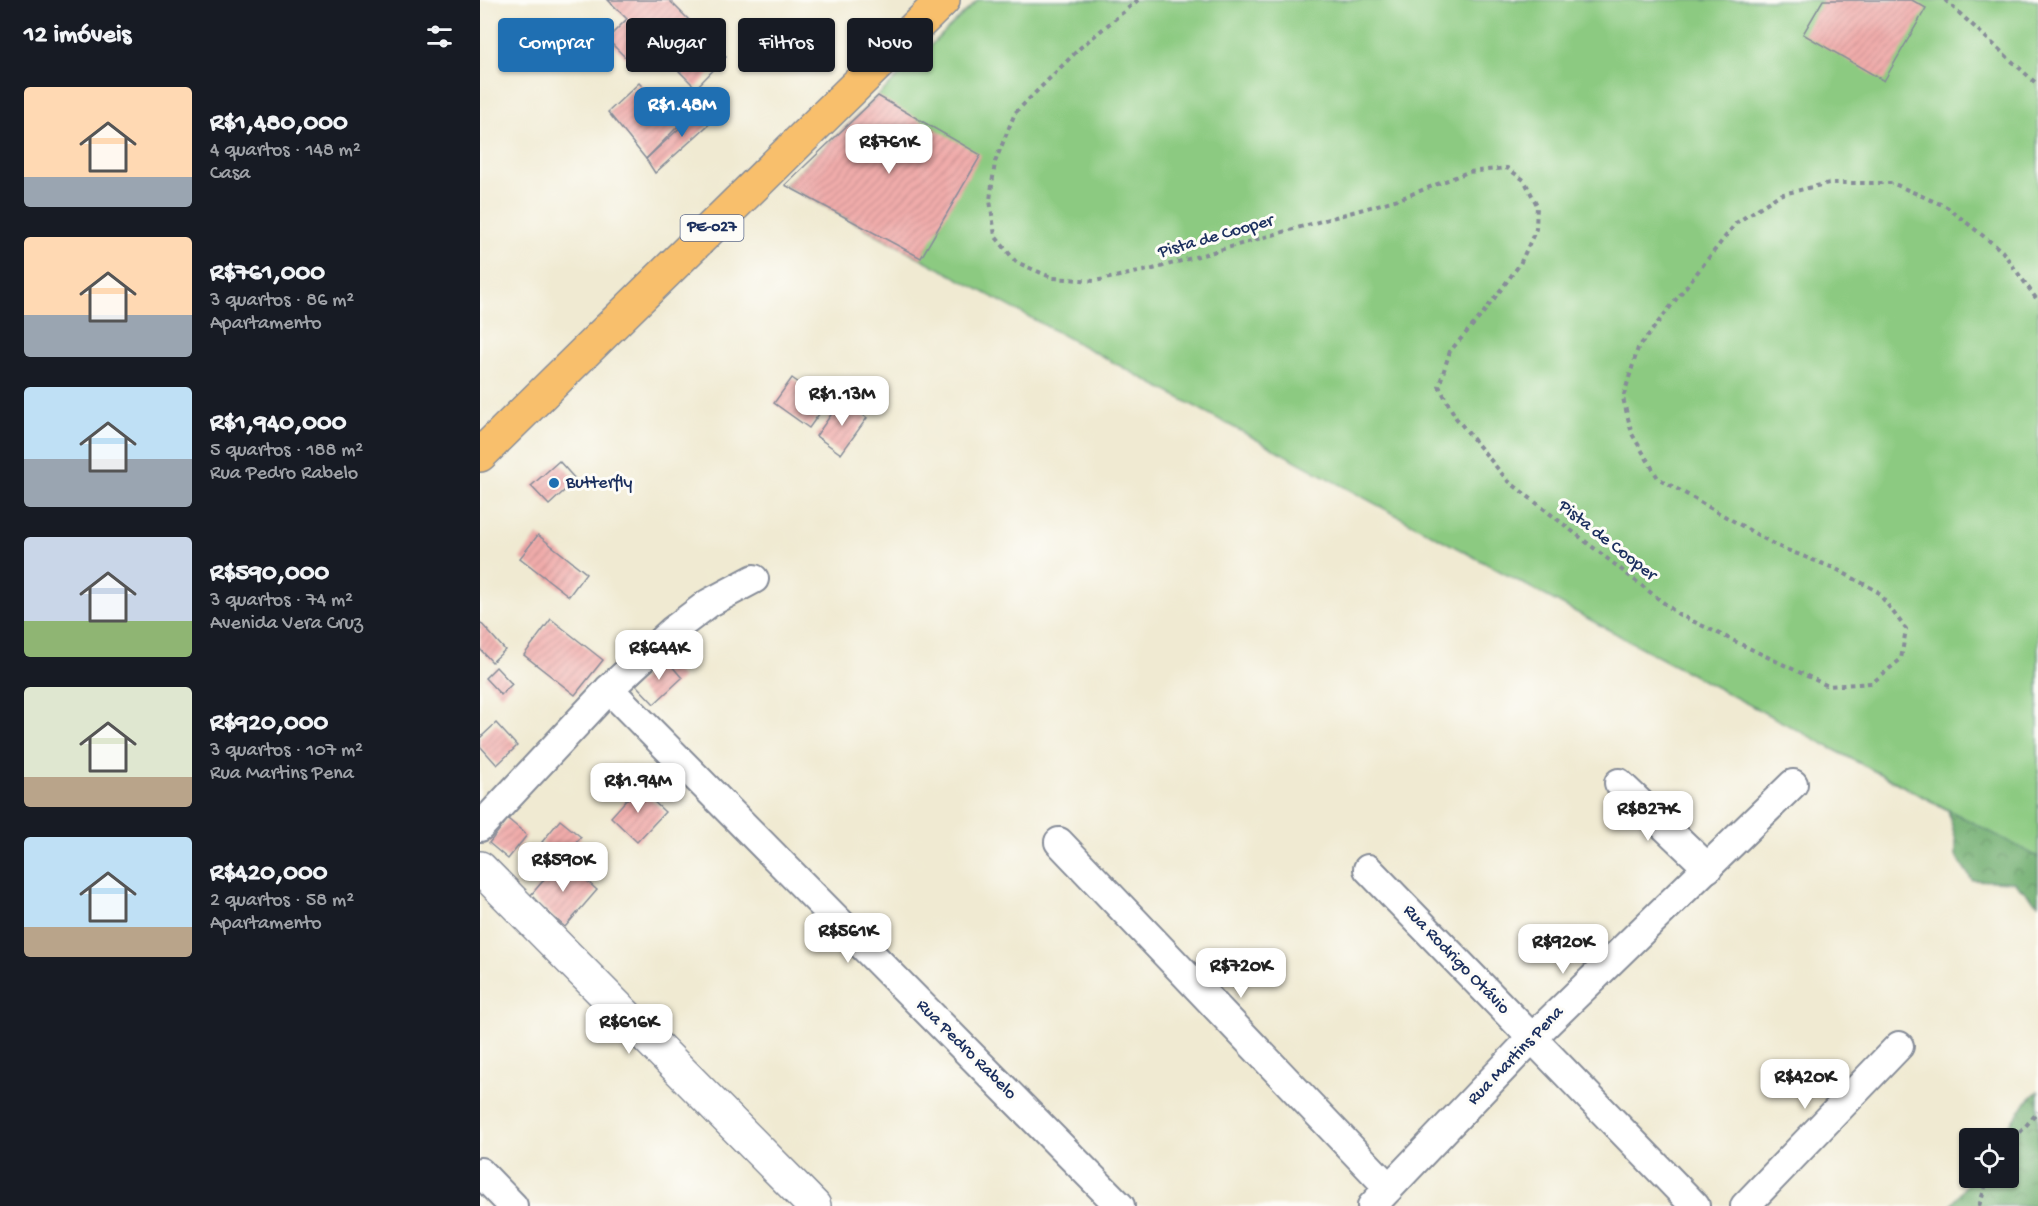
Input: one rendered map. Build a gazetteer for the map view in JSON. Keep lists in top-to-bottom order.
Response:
{
  "streets": {
    "main road": ["PE-027"],
    "street": ["Rua Rodrigo Otávio", "Rua Pedro Rabelo", "Rua Martins Pena"],
    "path": ["Pista de Cooper"]
  },
  "crossings": [
    ["Rua Rodrigo Otávio", "Rua Martins Pena"]
  ],
  "places": ["Butterfly"],
  "page": {
    "heading": "12 imóveis",
    "chip": [
      "Comprar",
      "Alugar",
      "Filtros",
      "Novo"
    ],
    "list": [
      {
        "name": "R$1,480,000",
        "note": "4 quartos · 148 m² · Casa"
      },
      {
        "name": "R$761,000",
        "note": "3 quartos · 86 m² · Apartamento"
      },
      {
        "name": "R$1,940,000",
        "note": "5 quartos · 188 m² · Rua Pedro Rabelo"
      },
      {
        "name": "R$590,000",
        "note": "3 quartos · 74 m² · Avenida Vera Cruz"
      },
      {
        "name": "R$920,000",
        "note": "3 quartos · 107 m² · Rua Martins Pena"
      },
      {
        "name": "R$420,000",
        "note": "2 quartos · 58 m² · Apartamento"
      }
    ],
    "price": [
      "R$1.48M",
      "R$761K",
      "R$1.13M",
      "R$644K",
      "R$1.94M",
      "R$827K",
      "R$590K",
      "R$561K",
      "R$920K",
      "R$720K",
      "R$616K",
      "R$420K"
    ]
  }
}
